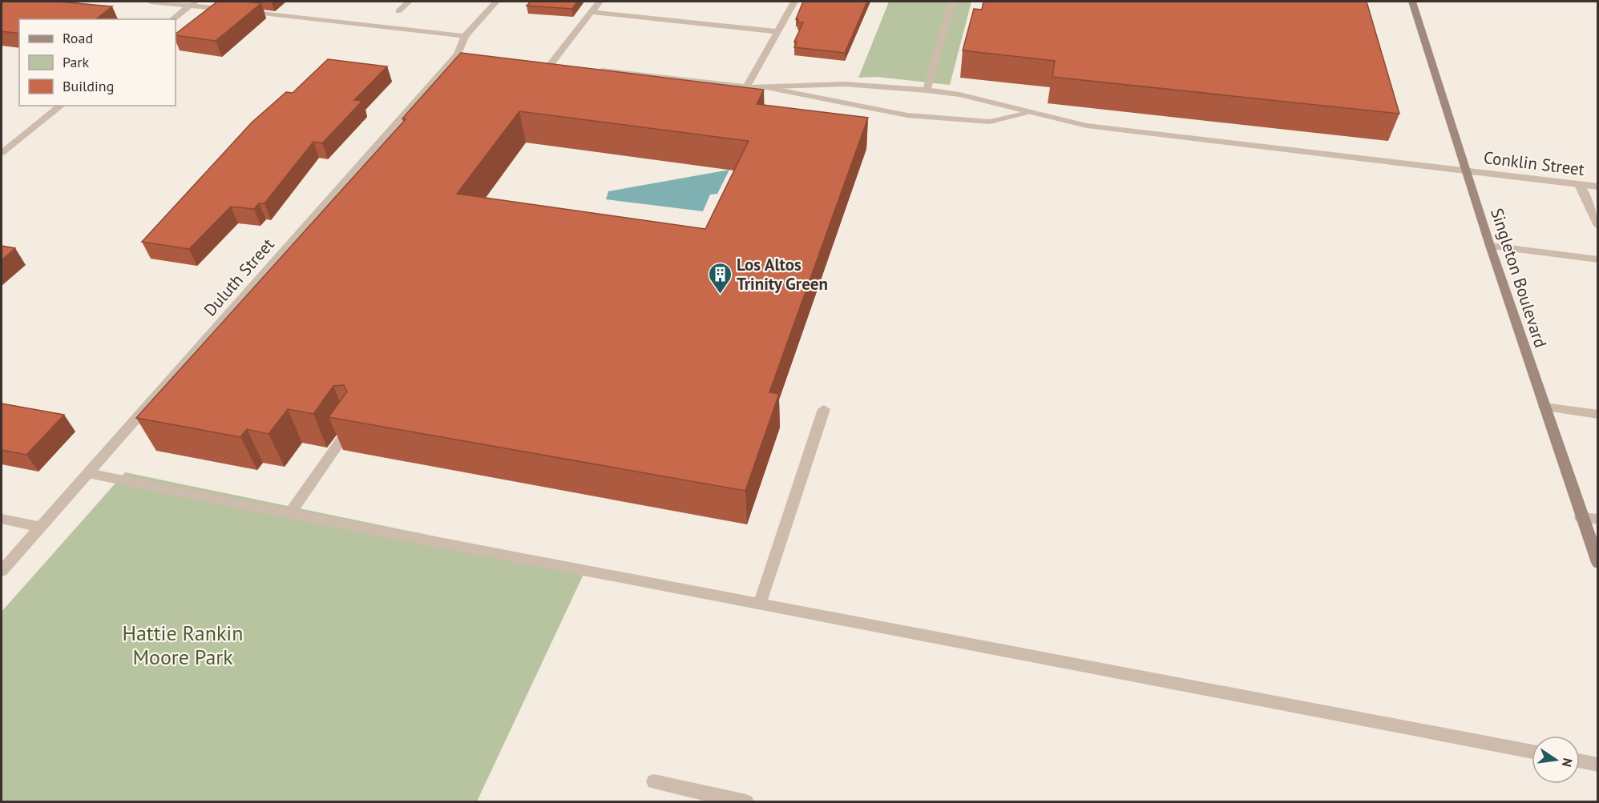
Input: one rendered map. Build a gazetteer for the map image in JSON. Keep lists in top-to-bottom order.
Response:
{
  "streets": {
    "main road": ["Singleton Boulevard"],
    "street": ["Conklin Street", "Duluth Street"]
  },
  "crossings": [
    ["Conklin Street", "Singleton Boulevard"]
  ],
  "parks": ["Hattie Rankin Moore Park"],
  "places": {
    "building": ["Los Altos Trinity Green"]
  },
  "legend": ["Road", "Park", "Building"],
  "north": "right"
}
